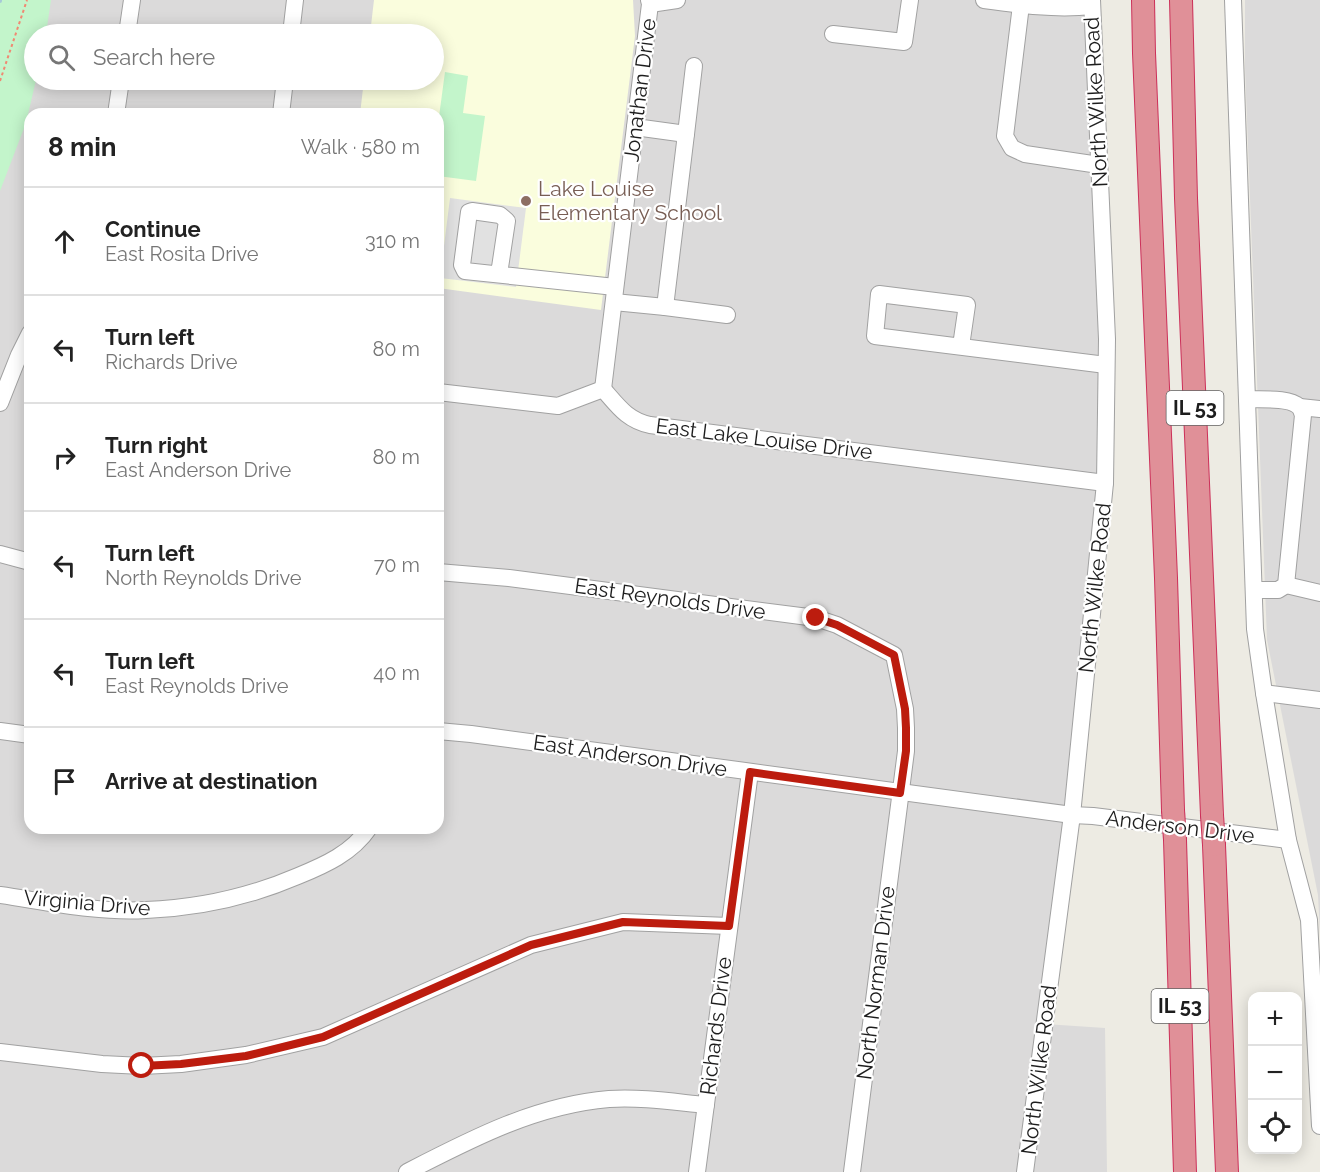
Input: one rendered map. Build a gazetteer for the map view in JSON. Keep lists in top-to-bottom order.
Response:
{
  "streets": {
    "highway": ["IL 53"],
    "street": [
      "Jonathan Drive",
      "North Wilke Road",
      "East Lake Louise Drive",
      "East Reynolds Drive",
      "East Anderson Drive",
      "Anderson Drive",
      "Virginia Drive",
      "North Norman Drive",
      "Richards Drive"
    ]
  },
  "crossings": [
    ["Jonathan Drive", "East Lake Louise Drive"],
    ["North Wilke Road", "East Lake Louise Drive"],
    ["North Wilke Road", "East Anderson Drive"],
    ["North Wilke Road", "Anderson Drive"],
    ["East Reynolds Drive", "North Norman Drive"],
    ["East Anderson Drive", "Anderson Drive"],
    ["East Anderson Drive", "North Norman Drive"],
    ["East Anderson Drive", "Richards Drive"]
  ],
  "places": ["Lake Louise Elementary School"],
  "page": {
    "search": "Search here",
    "heading": ["8 min", "Walk · 580 m"],
    "list": [
      ["Continue", "East Rosita Drive", "310 m"],
      ["Turn left", "Richards Drive", "80 m"],
      ["Turn right", "East Anderson Drive", "80 m"],
      ["Turn left", "North Reynolds Drive", "70 m"],
      ["Turn left", "East Reynolds Drive", "40 m"],
      "Arrive at destination"
    ],
    "map_buttons": ["+", "−"]
  }
}
